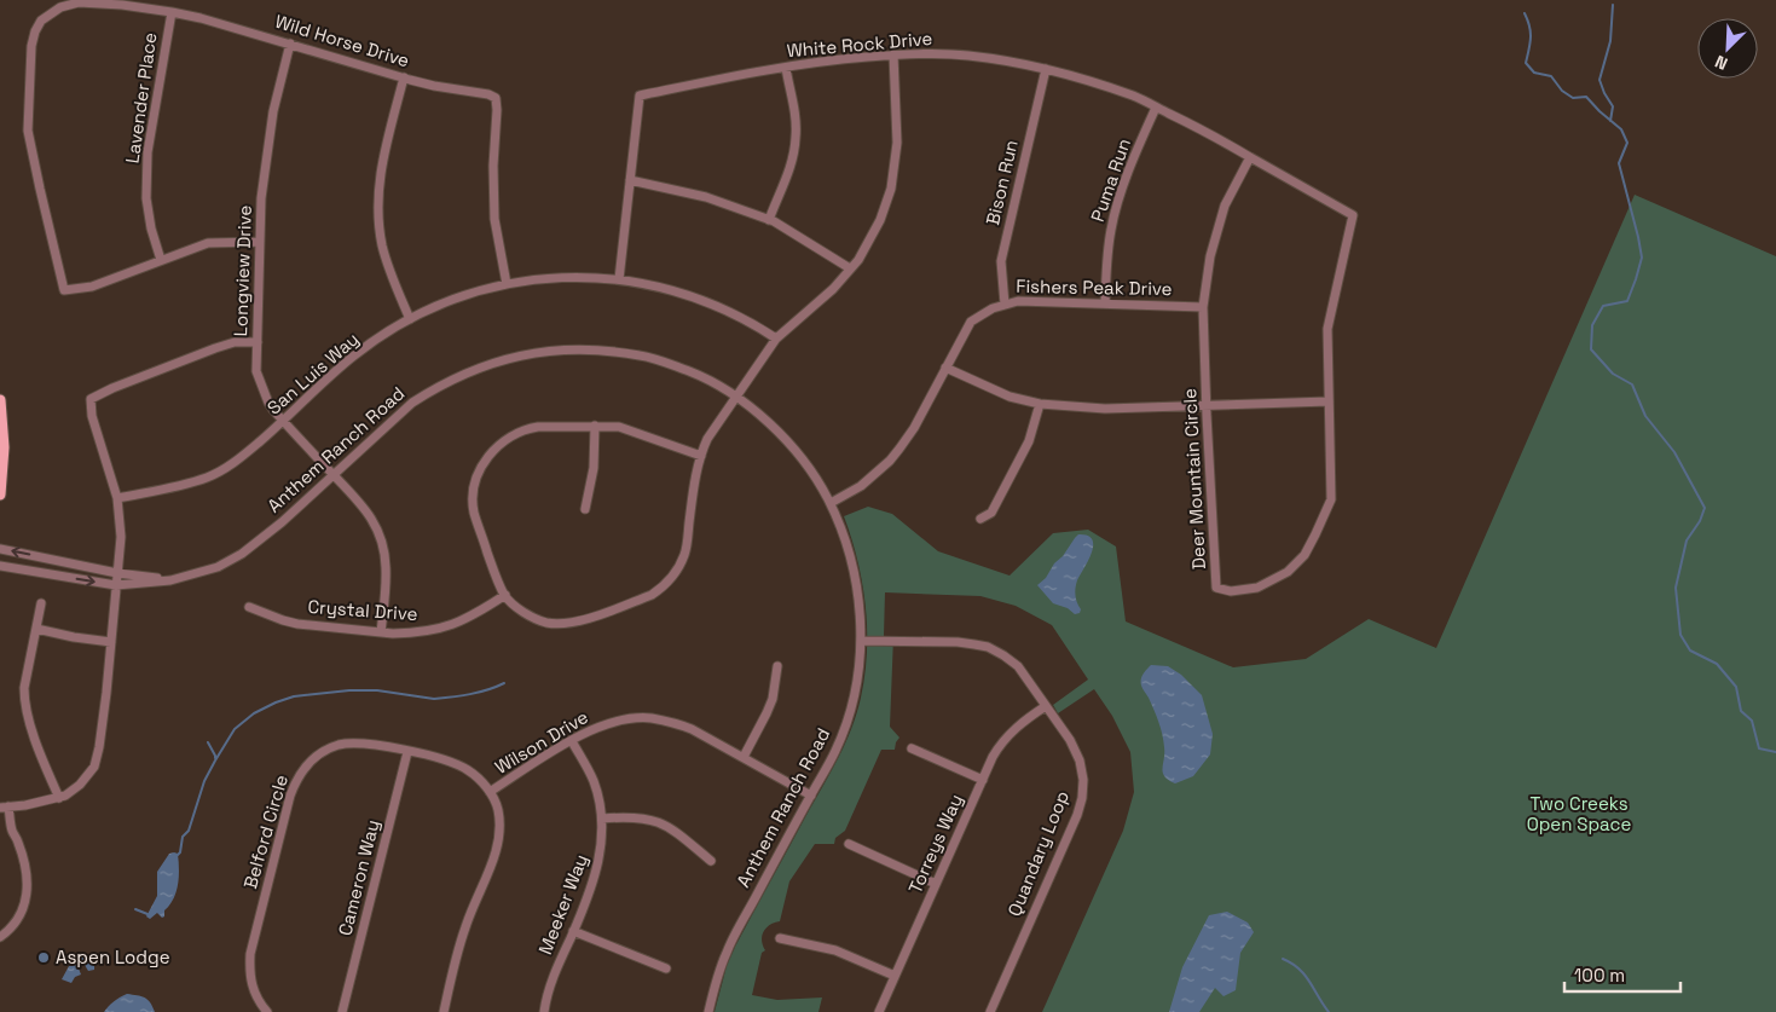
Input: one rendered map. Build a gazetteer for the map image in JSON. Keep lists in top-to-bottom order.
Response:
{
  "streets": {
    "street": [
      "Wild Horse Drive",
      "White Rock Drive",
      "Lavender Place",
      "Puma Run",
      "Bison Run",
      "Longview Drive",
      "Fishers Peak Drive",
      "San Luis Way",
      "Anthem Ranch Road",
      "Deer Mountain Circle",
      "Crystal Drive",
      "Wilson Drive",
      "Belford Circle",
      "Torreys Way",
      "Quandary Loop",
      "Cameron Way",
      "Meeker Way"
    ]
  },
  "crossings": [
    ["Wild Horse Drive", "Lavender Place"],
    ["Wild Horse Drive", "Longview Drive"],
    ["Wild Horse Drive", "San Luis Way"],
    ["White Rock Drive", "Puma Run"],
    ["White Rock Drive", "Bison Run"],
    ["White Rock Drive", "San Luis Way"],
    ["White Rock Drive", "Deer Mountain Circle"],
    ["Puma Run", "Fishers Peak Drive"],
    ["Bison Run", "Fishers Peak Drive"],
    ["Longview Drive", "San Luis Way"],
    ["Longview Drive", "Anthem Ranch Road"],
    ["Longview Drive", "Crystal Drive"],
    ["Fishers Peak Drive", "Anthem Ranch Road"],
    ["Fishers Peak Drive", "Deer Mountain Circle"],
    ["Anthem Ranch Road", "Wilson Drive"],
    ["Anthem Ranch Road", "Quandary Loop"],
    ["Wilson Drive", "Belford Circle"],
    ["Wilson Drive", "Meeker Way"],
    ["Belford Circle", "Cameron Way"],
    ["Torreys Way", "Quandary Loop"]
  ],
  "parks": ["Two Creeks Open Space"],
  "places": ["Aspen Lodge"],
  "scale_bar": "100 m",
  "north": "bottom left"
}
